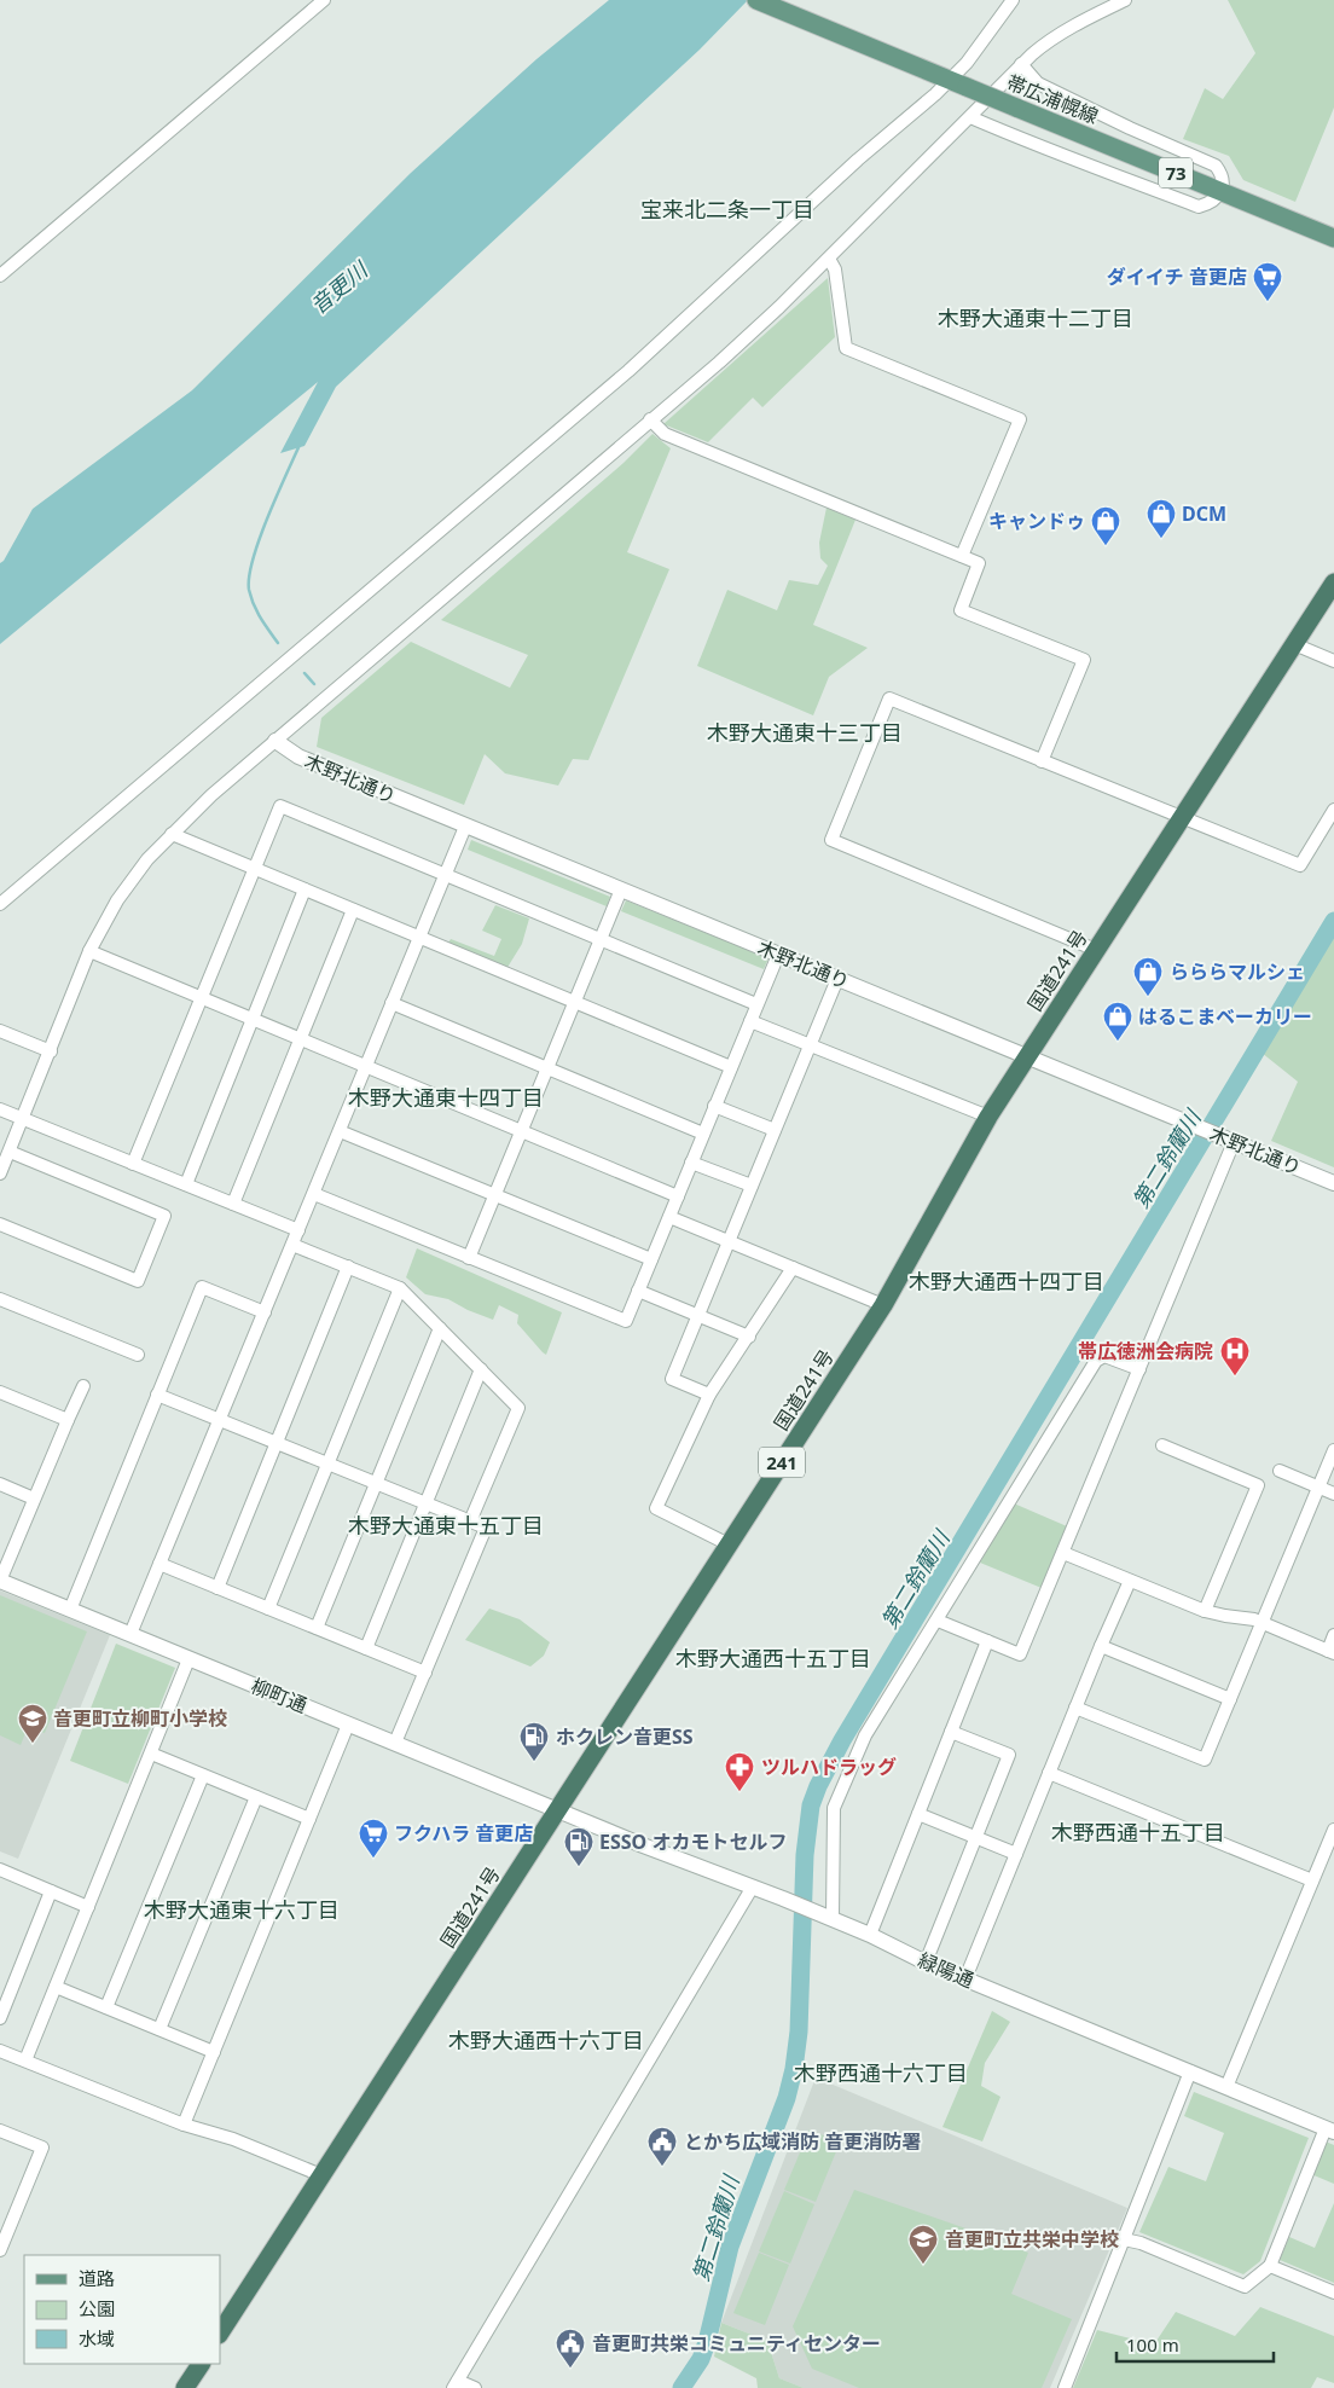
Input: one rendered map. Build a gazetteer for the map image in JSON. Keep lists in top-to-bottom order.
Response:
{
  "streets": {
    "highway": ["国道241号", "241"],
    "main road": ["帯広浦幌線", "73"],
    "street": ["木野北通り", "柳町通", "緑陽通"]
  },
  "crossings": [
    ["木野北通り", "国道241号"],
    ["国道241号", "柳町通"],
    ["国道241号", "緑陽通"],
    ["柳町通", "緑陽通"]
  ],
  "districts": [
    "宝来北二条一丁目",
    "木野大通東十二丁目",
    "木野大通東十三丁目",
    "木野大通東十四丁目",
    "木野大通西十四丁目",
    "木野大通東十五丁目",
    "木野大通西十五丁目",
    "木野西通十五丁目",
    "木野大通東十六丁目",
    "木野大通西十六丁目",
    "木野西通十六丁目"
  ],
  "water": ["音更川", "第二鈴蘭川"],
  "places": {
    "supermarket": ["ダイイチ 音更店", "フクハラ 音更店"],
    "shop": [
      "DCM",
      "キャンドゥ",
      "らららマルシェ",
      "はるこまベーカリー"
    ],
    "hospital": ["帯広徳洲会病院"],
    "school or university": ["音更町立柳町小学校", "音更町立共栄中学校"],
    "fuel station": ["ホクレン音更SS", "ESSO オカモトセルフ"],
    "pharmacy": ["ツルハドラッグ"],
    "public building": ["とかち広域消防 音更消防署", "音更町共栄コミュニティセンター"]
  },
  "legend": ["道路", "公園", "水域"],
  "scale_bar": "100 m"
}
